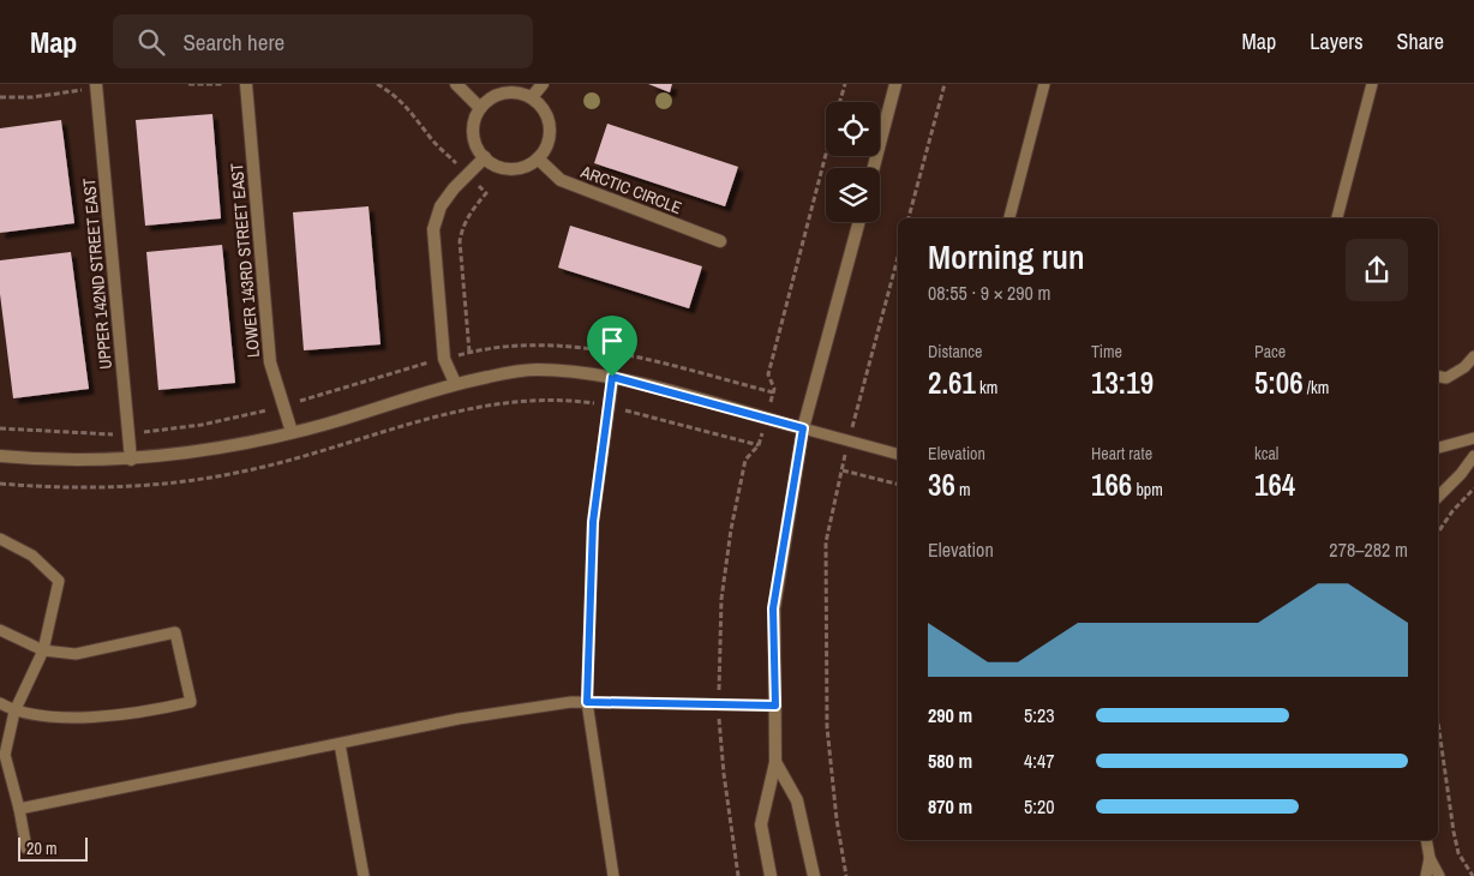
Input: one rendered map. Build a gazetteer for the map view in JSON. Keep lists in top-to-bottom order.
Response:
{
  "streets": {
    "street": ["ARCTIC CIRCLE", "LOWER 143RD STREET EAST", "UPPER 142ND STREET EAST"]
  },
  "scale_bar": "20 m",
  "page": {
    "header": "Map",
    "search": "Search here",
    "nav": ["Map", "Layers", "Share"],
    "heading": ["Morning run", "08:55 · 9 × 290 m"],
    "stats": [
      ["Distance", "2.61 km"],
      ["Time", "13:19"],
      ["Pace", "5:06 /km"],
      ["Elevation", "36 m"],
      ["Heart rate", "166 bpm"],
      ["kcal", "164"]
    ],
    "chart": ["Elevation", "278–282 m"],
    "list": [
      {
        "name": "290 m",
        "note": "5:23"
      },
      {
        "name": "580 m",
        "note": "4:47"
      },
      {
        "name": "870 m",
        "note": "5:20"
      }
    ],
    "scale": "20 m"
  }
}
